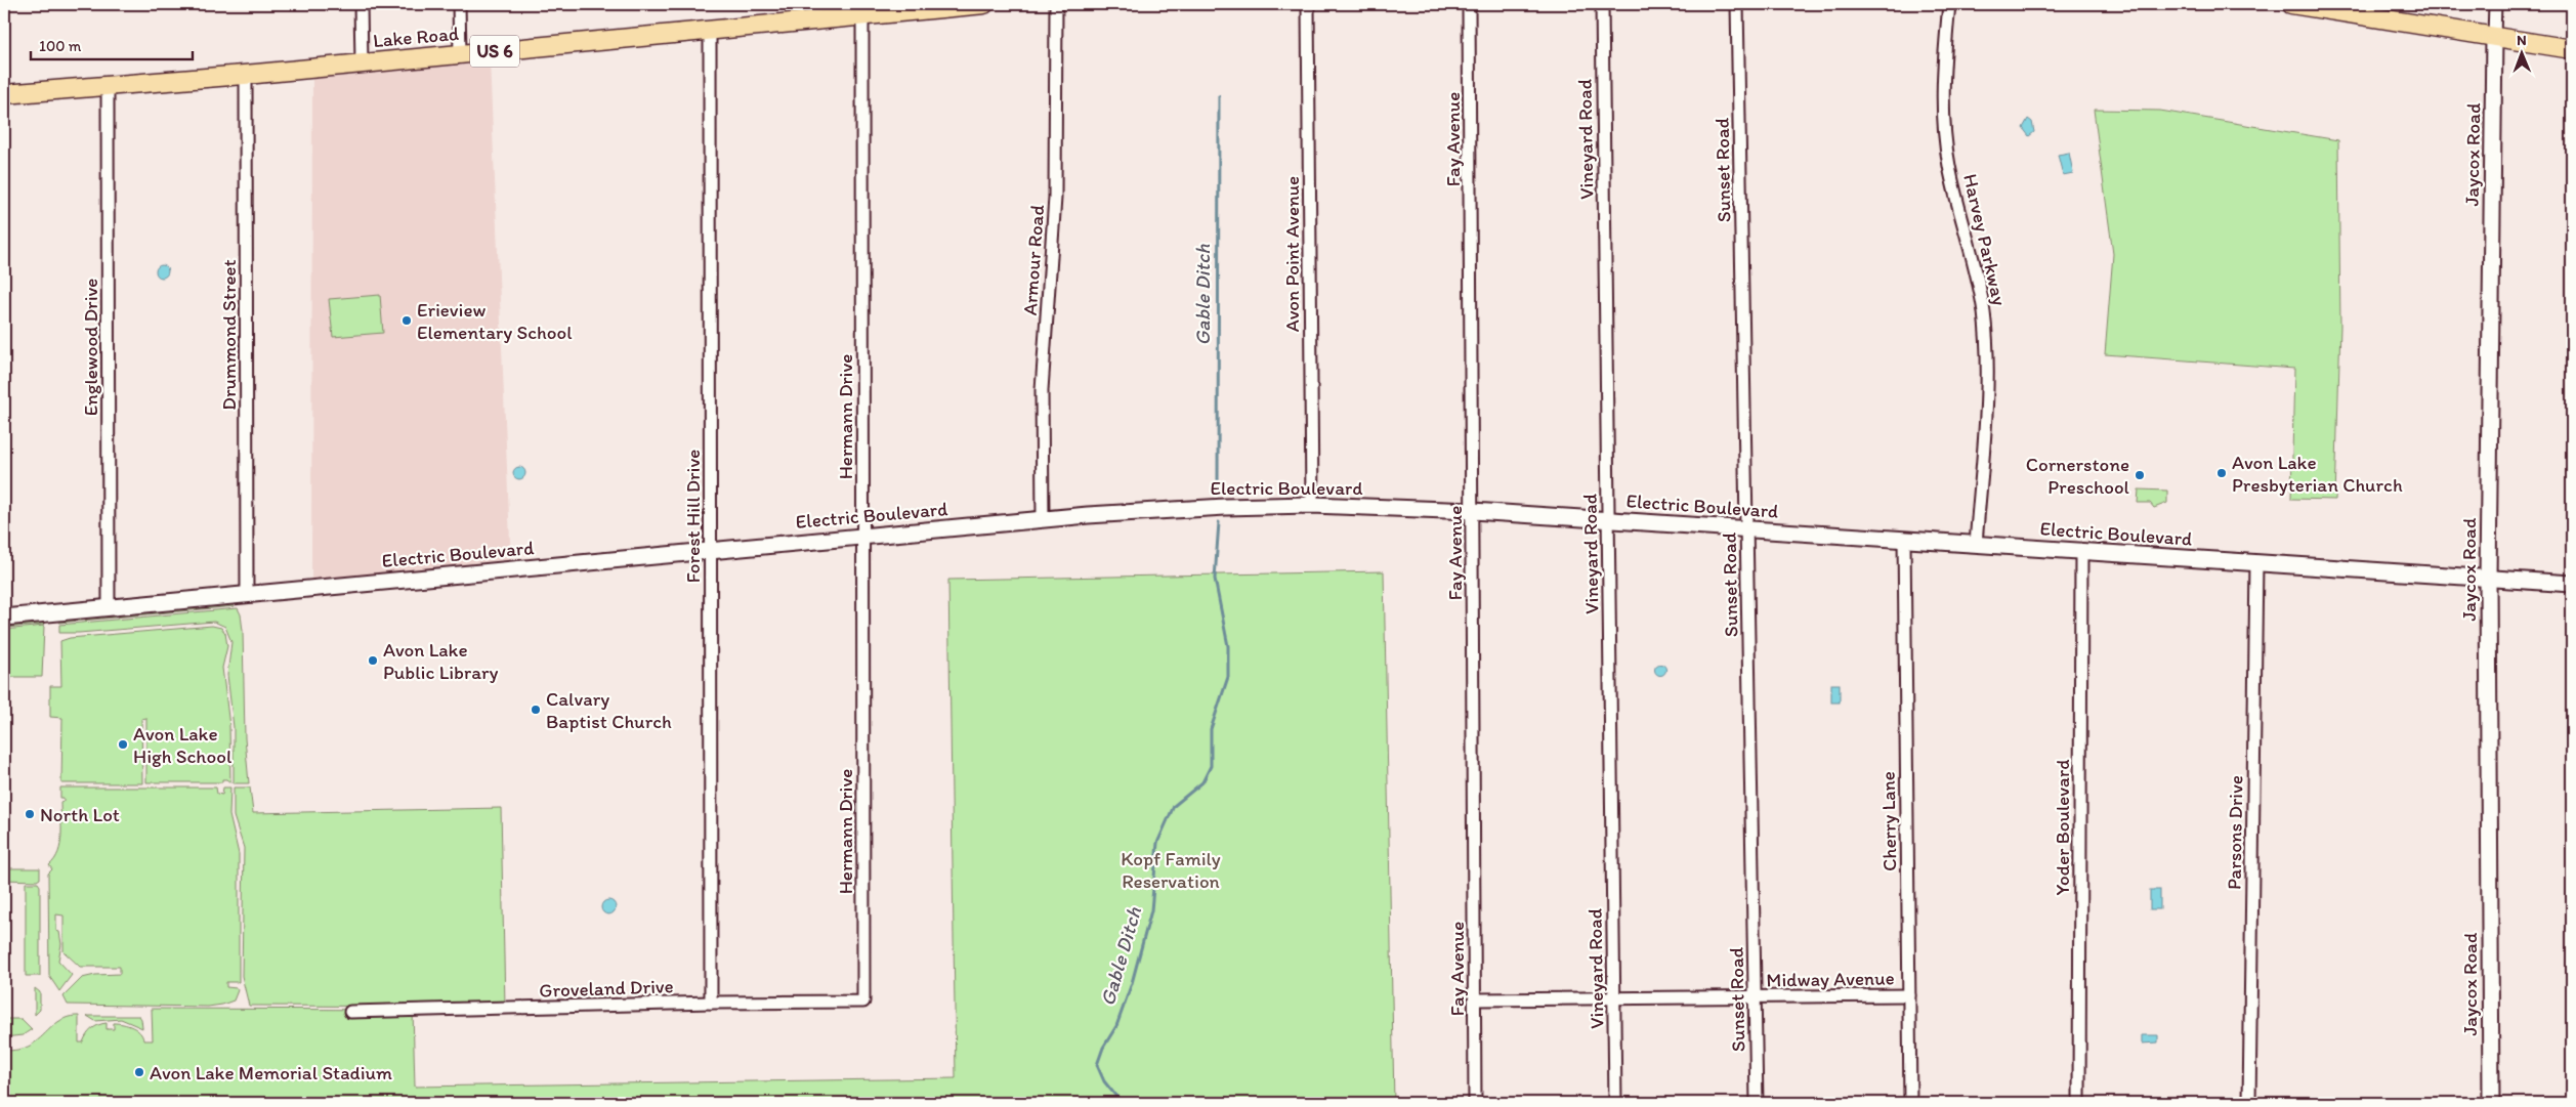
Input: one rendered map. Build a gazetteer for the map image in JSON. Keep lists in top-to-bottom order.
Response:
{
  "streets": {
    "main road": ["Lake Road", "US 6"],
    "street": [
      "Fay Avenue",
      "Vineyard Road",
      "Jaycox Road",
      "Sunset Road",
      "Harvey Parkway",
      "Avon Point Avenue",
      "Armour Road",
      "Drummond Street",
      "Englewood Drive",
      "Hermann Drive",
      "Electric Boulevard",
      "Forest Hill Drive",
      "Cherry Lane",
      "Yoder Boulevard",
      "Parsons Drive",
      "Midway Avenue",
      "Groveland Drive"
    ]
  },
  "crossings": [
    ["Lake Road", "Drummond Street"],
    ["Lake Road", "Englewood Drive"],
    ["Lake Road", "Hermann Drive"],
    ["Lake Road", "Forest Hill Drive"],
    ["Fay Avenue", "Electric Boulevard"],
    ["Fay Avenue", "Midway Avenue"],
    ["Vineyard Road", "Electric Boulevard"],
    ["Vineyard Road", "Midway Avenue"],
    ["Jaycox Road", "Electric Boulevard"],
    ["Sunset Road", "Electric Boulevard"],
    ["Sunset Road", "Midway Avenue"],
    ["Harvey Parkway", "Electric Boulevard"],
    ["Avon Point Avenue", "Electric Boulevard"],
    ["Armour Road", "Electric Boulevard"],
    ["Drummond Street", "Electric Boulevard"],
    ["Englewood Drive", "Electric Boulevard"],
    ["Hermann Drive", "Electric Boulevard"],
    ["Hermann Drive", "Groveland Drive"],
    ["Electric Boulevard", "Forest Hill Drive"],
    ["Electric Boulevard", "Cherry Lane"],
    ["Electric Boulevard", "Yoder Boulevard"],
    ["Electric Boulevard", "Parsons Drive"],
    ["Forest Hill Drive", "Groveland Drive"],
    ["Cherry Lane", "Midway Avenue"]
  ],
  "water": ["Gable Ditch"],
  "parks": ["Kopf Family Reservation"],
  "places": [
    "Erieview Elementary School",
    "Avon Lake Presbyterian Church",
    "Cornerstone Preschool",
    "Avon Lake Public Library",
    "Calvary Baptist Church",
    "Avon Lake High School",
    "North Lot",
    "Avon Lake Memorial Stadium"
  ],
  "scale_bar": "100 m",
  "north": "top"
}
